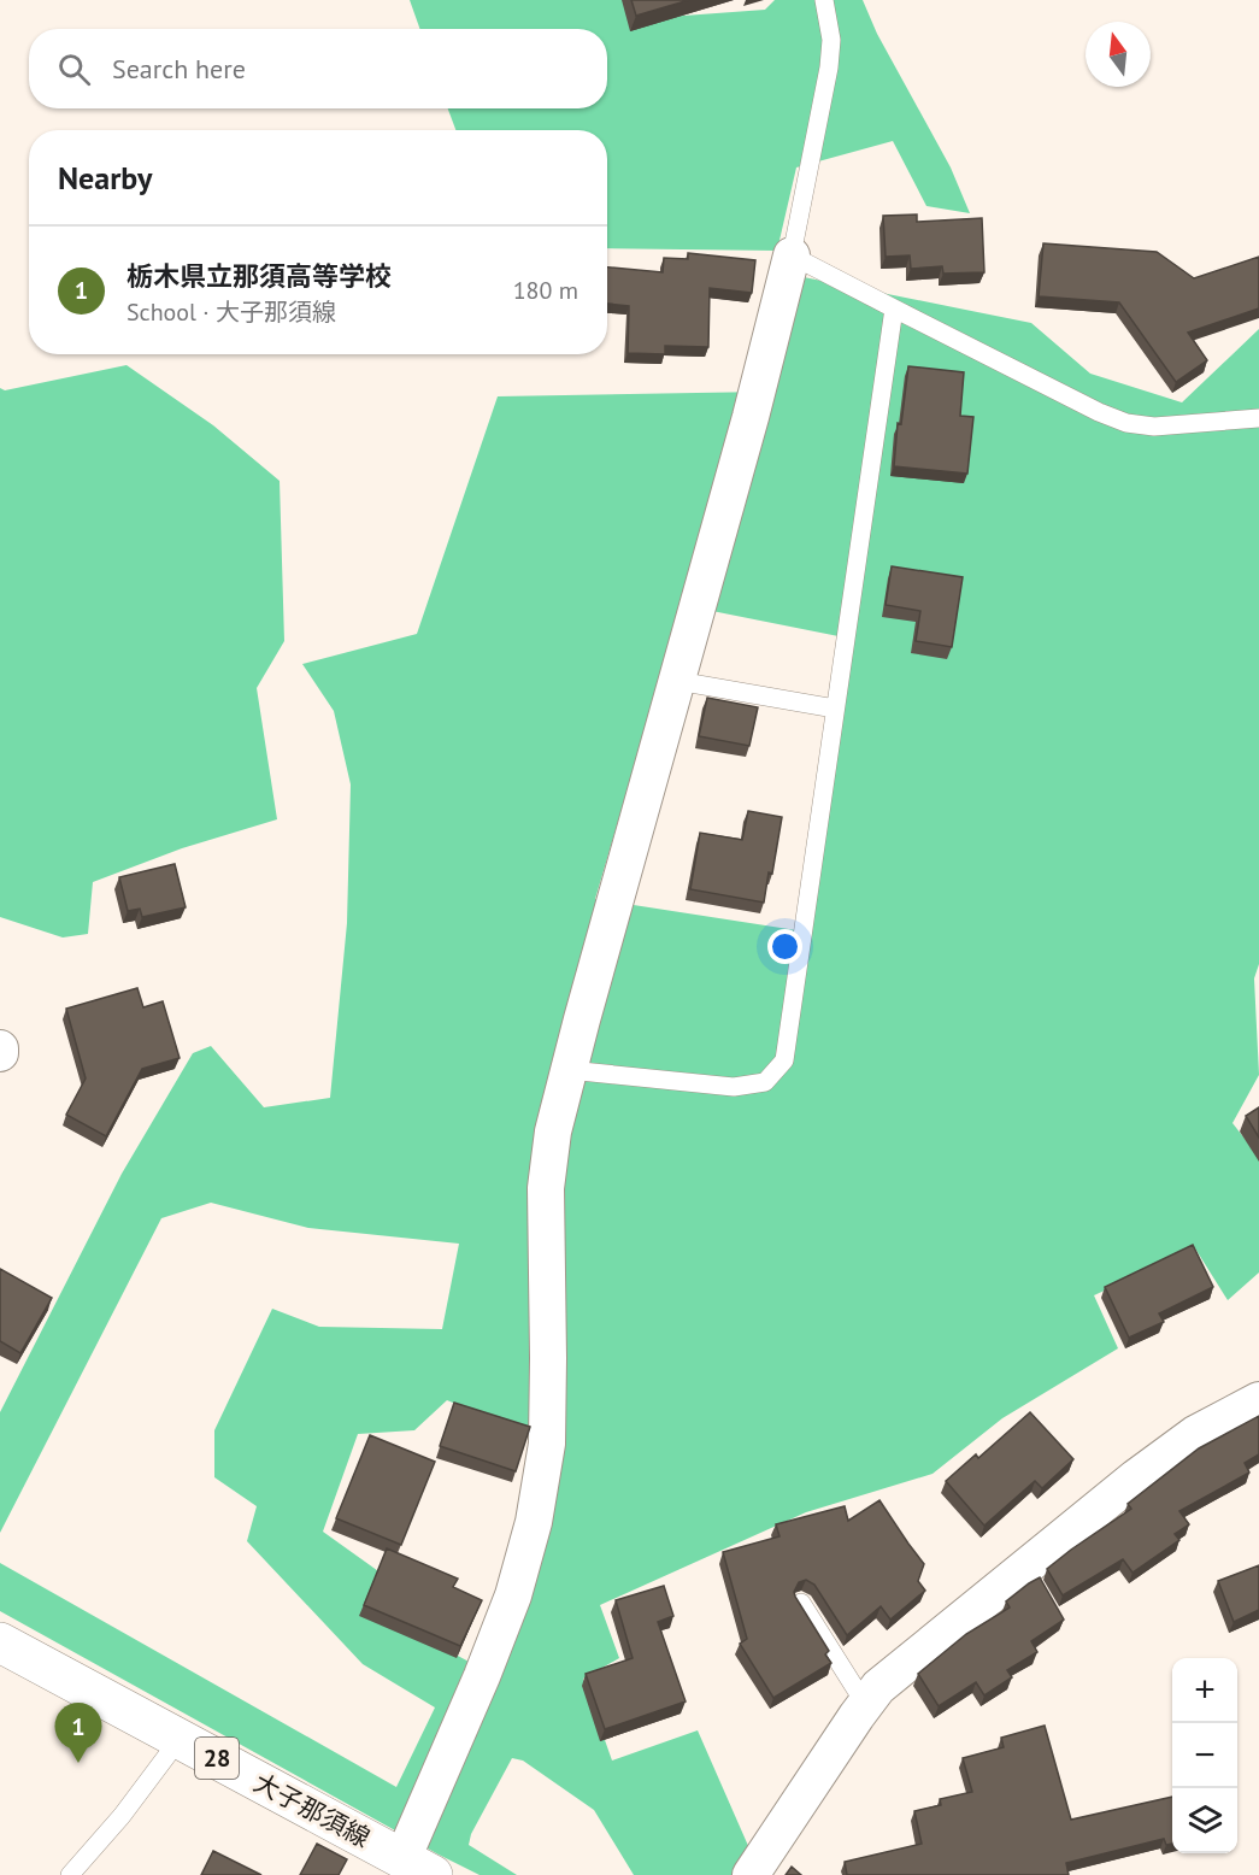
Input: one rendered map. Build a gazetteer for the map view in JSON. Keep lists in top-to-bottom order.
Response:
{
  "streets": {
    "main road": ["28", "大子那須線"]
  },
  "north": "top",
  "page": {
    "search": "Search here",
    "heading": "Nearby",
    "list": [
      {
        "mark": "1",
        "name": "栃木県立那須高等学校",
        "note": "School · 大子那須線",
        "value": "180 m"
      }
    ],
    "map_buttons": ["+", "−"],
    "pins": "1"
  }
}
